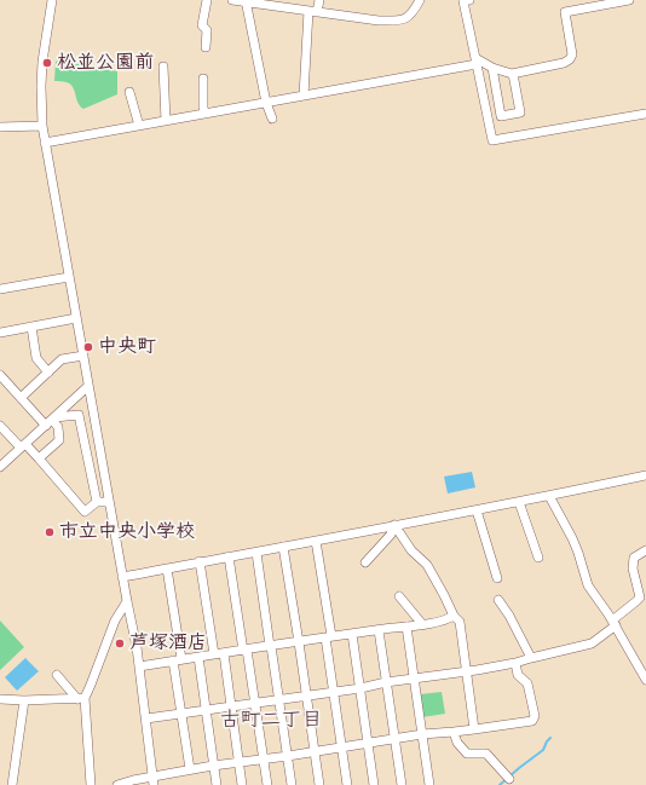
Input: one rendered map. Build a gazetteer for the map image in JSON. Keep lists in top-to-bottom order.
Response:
{
  "districts": ["古町二丁目"],
  "places": [
    "松並公園前",
    "中央町",
    "市立中央小学校",
    "芦塚酒店"
  ]
}
